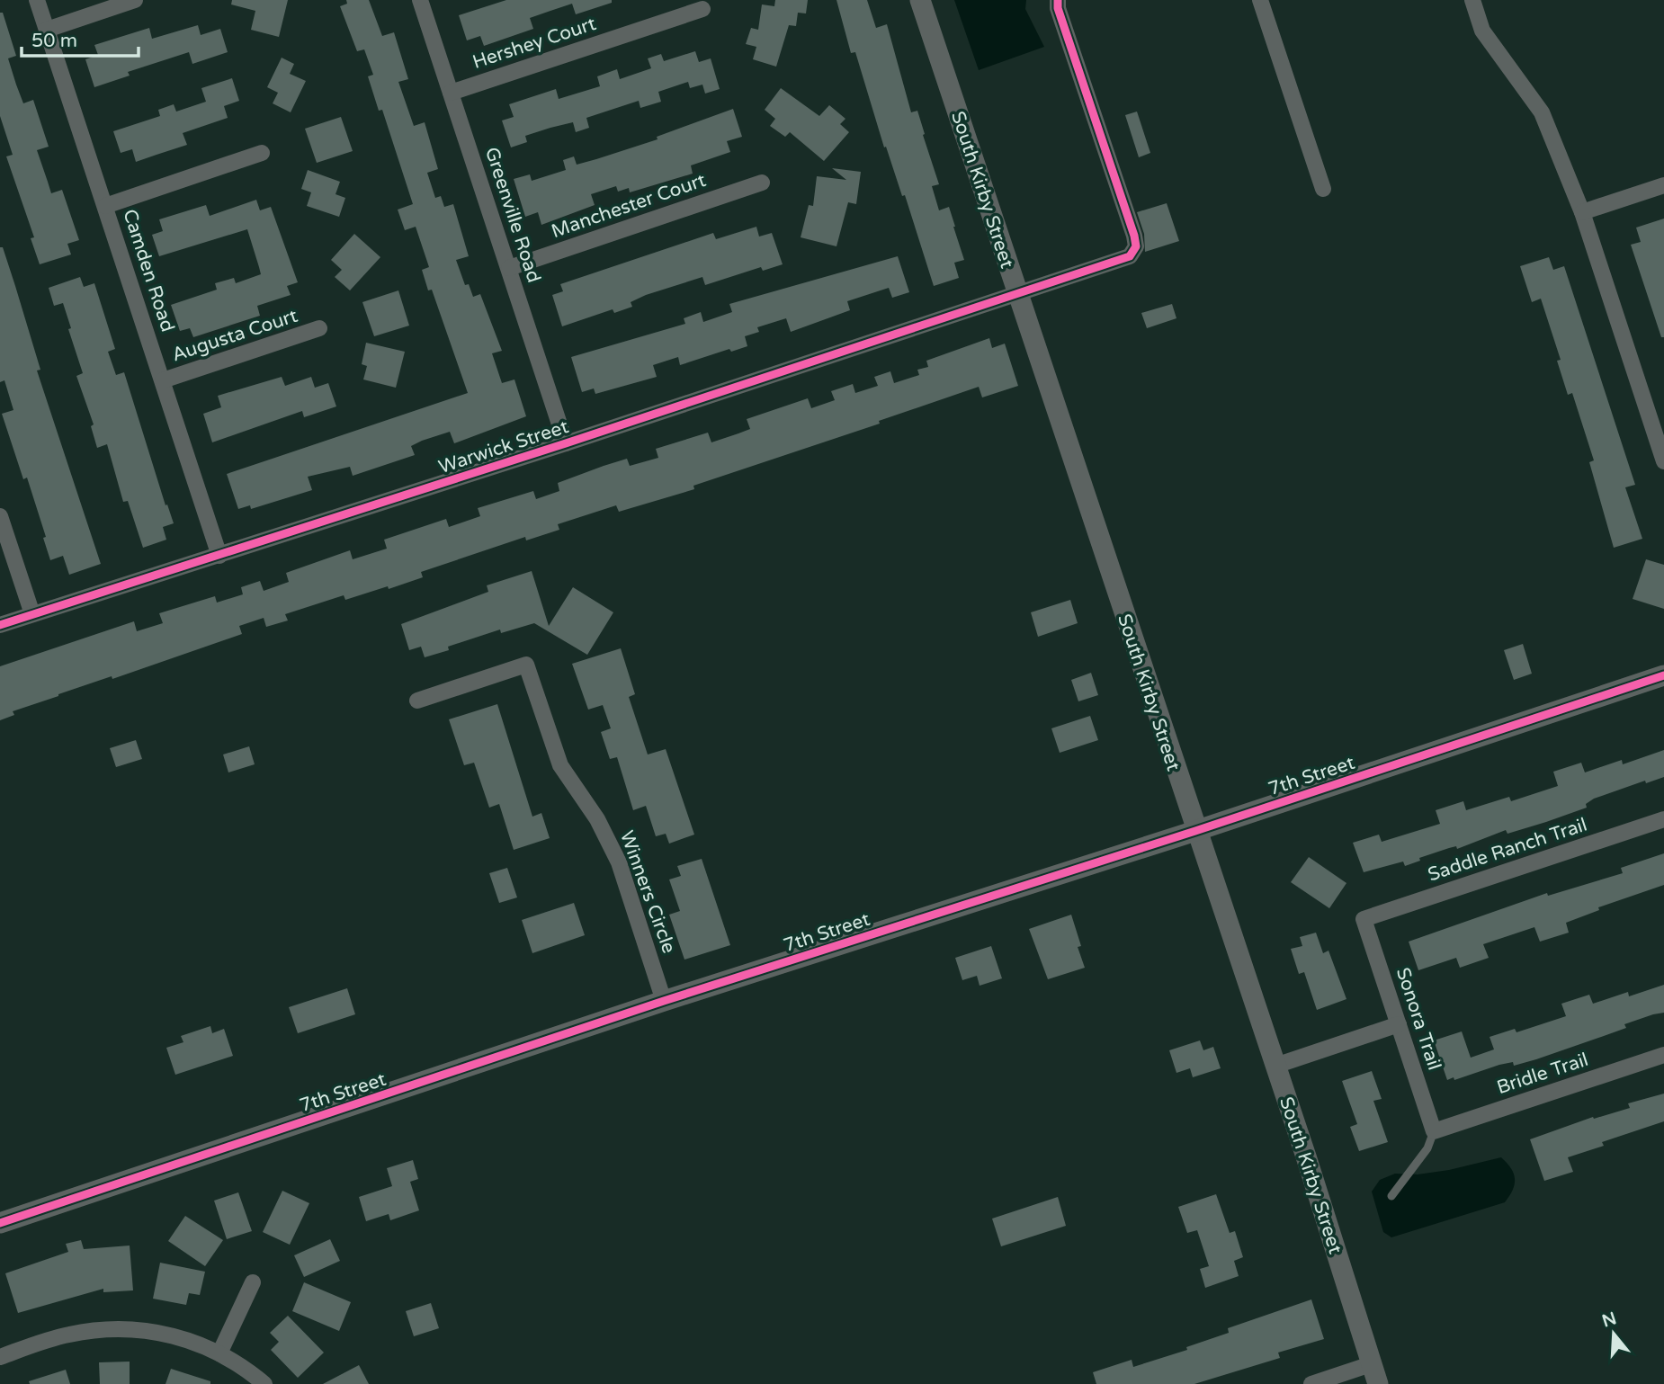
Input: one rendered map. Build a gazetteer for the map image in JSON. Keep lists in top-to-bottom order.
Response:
{
  "streets": {
    "street": [
      "Hershey Court",
      "South Kirby Street",
      "Manchester Court",
      "Greenville Road",
      "Camden Road",
      "Augusta Court",
      "Warwick Street",
      "7th Street",
      "Saddle Ranch Trail",
      "Winners Circle",
      "Sonora Trail",
      "Bridle Trail"
    ]
  },
  "crossings": [
    ["Hershey Court", "Greenville Road"],
    ["South Kirby Street", "Warwick Street"],
    ["South Kirby Street", "7th Street"],
    ["Manchester Court", "Greenville Road"],
    ["Greenville Road", "Warwick Street"],
    ["Camden Road", "Augusta Court"],
    ["Camden Road", "Warwick Street"],
    ["7th Street", "Winners Circle"],
    ["Saddle Ranch Trail", "Sonora Trail"],
    ["Sonora Trail", "Bridle Trail"]
  ],
  "scale_bar": "50 m",
  "north": "top"
}
